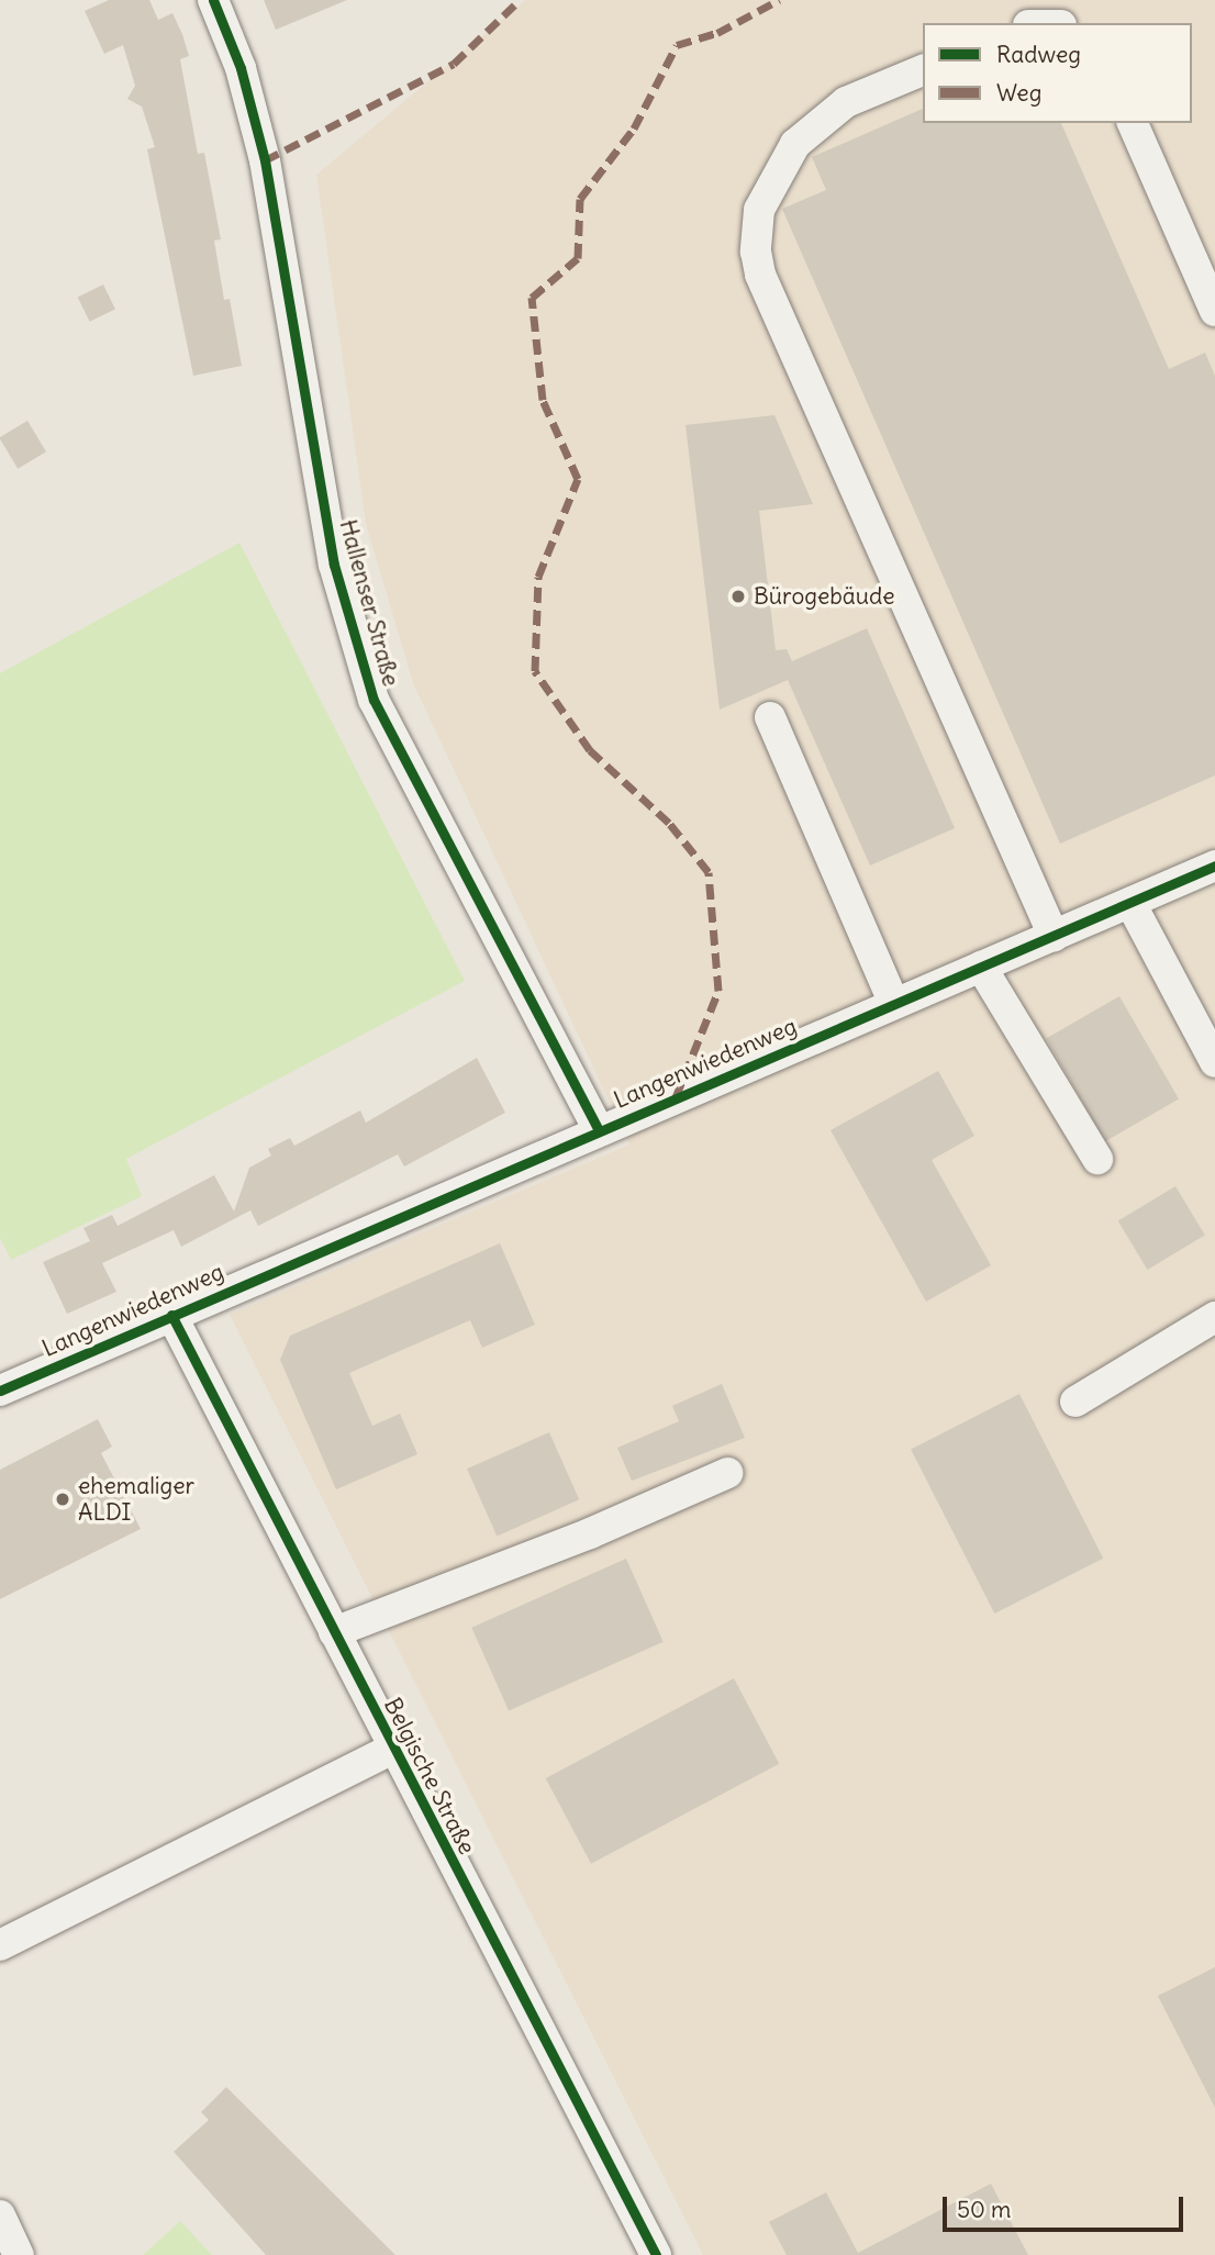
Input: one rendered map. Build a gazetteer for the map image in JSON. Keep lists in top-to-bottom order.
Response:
{
  "streets": {
    "street": ["Hallenser Straße", "Langenwiedenweg", "Belgische Straße"]
  },
  "crossings": [
    ["Hallenser Straße", "Langenwiedenweg"],
    ["Langenwiedenweg", "Belgische Straße"]
  ],
  "places": ["Bürogebäude", "ehemaliger ALDI"],
  "legend": ["Radweg", "Weg"],
  "scale_bar": "50 m"
}
